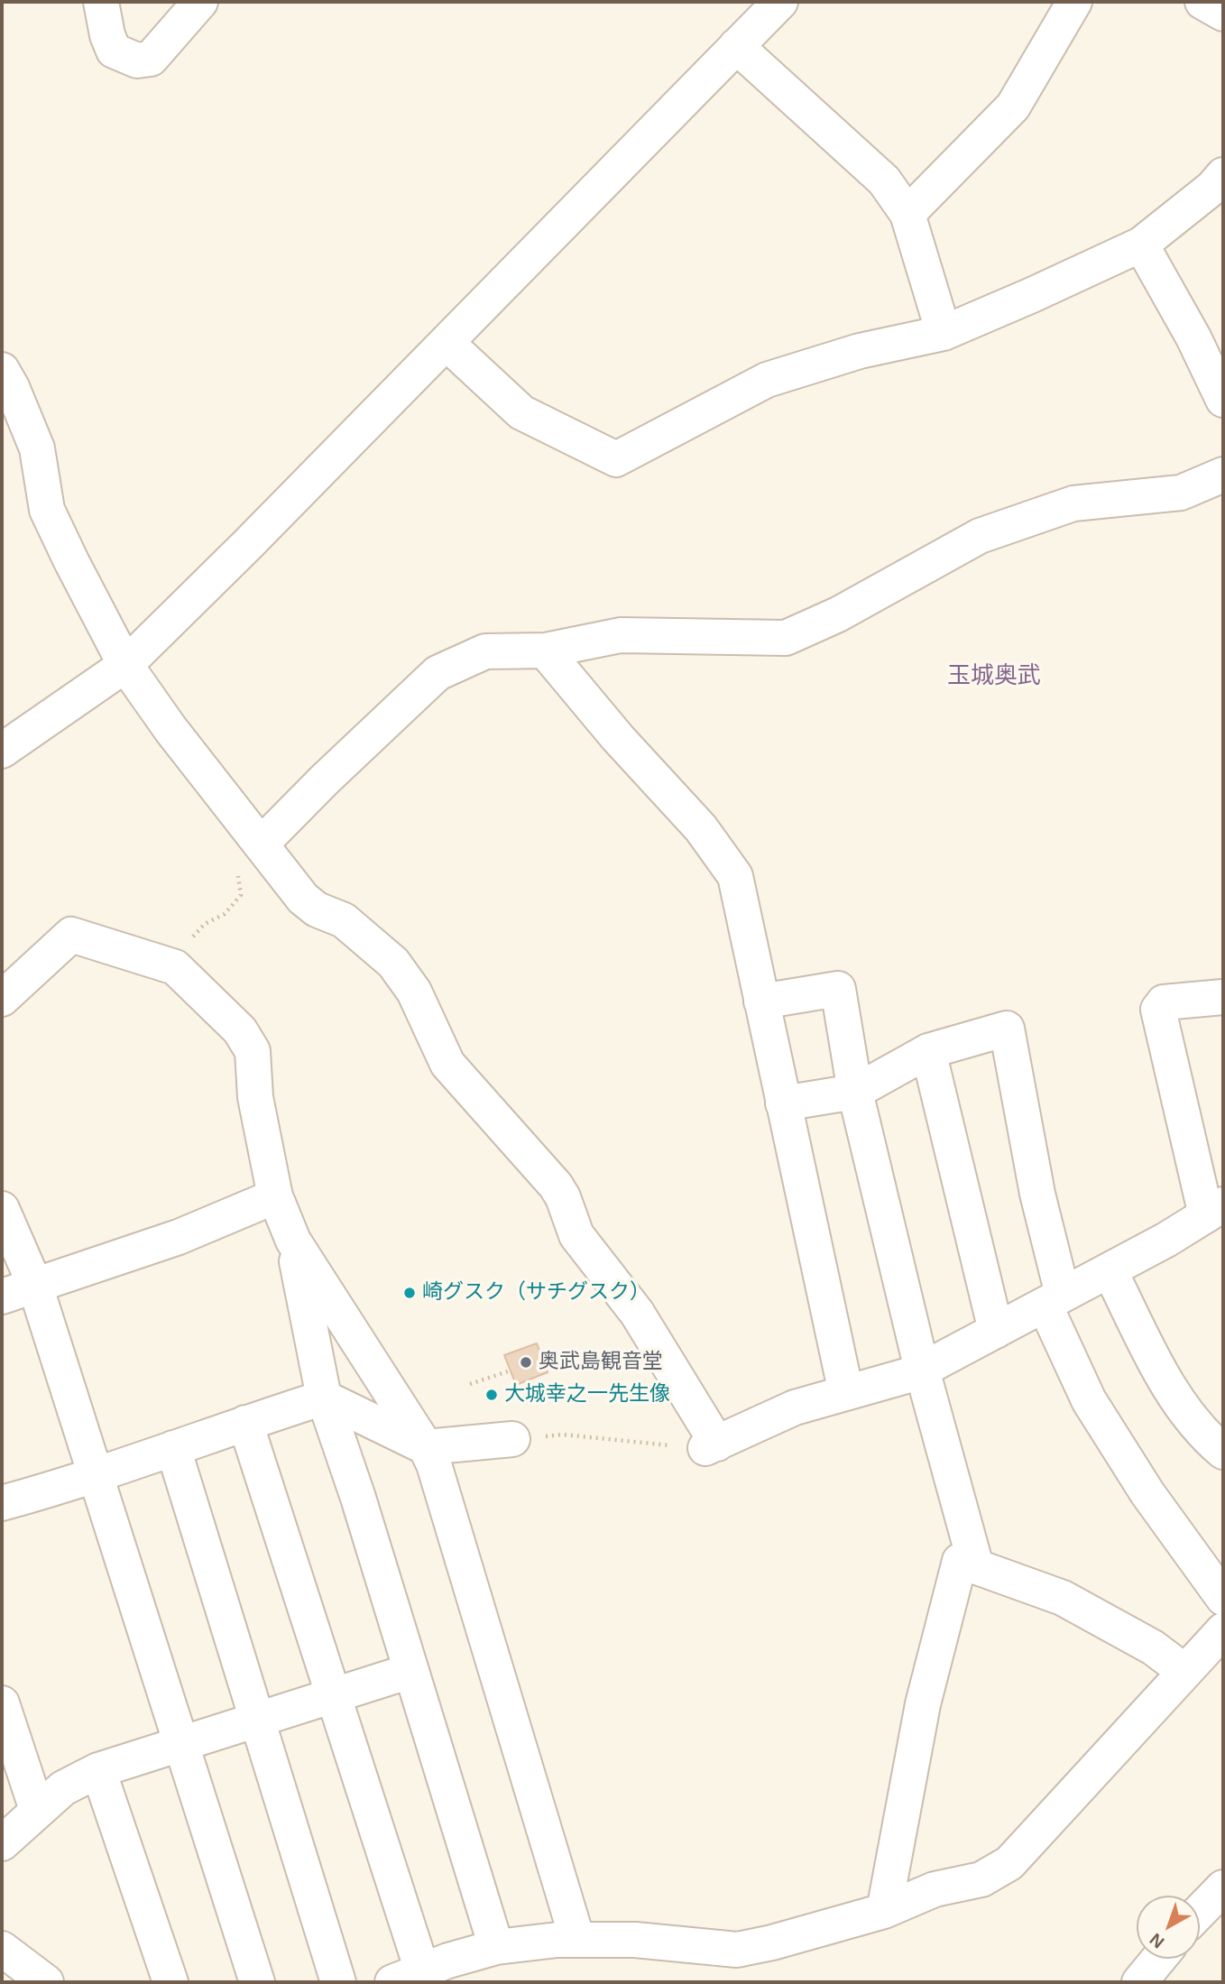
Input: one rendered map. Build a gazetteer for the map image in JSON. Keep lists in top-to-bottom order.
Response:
{
  "districts": ["玉城奥武"],
  "places": ["崎グスク（サチグスク）", "奥武島観音堂", "大城幸之一先生像"],
  "north": "bottom left"
}
